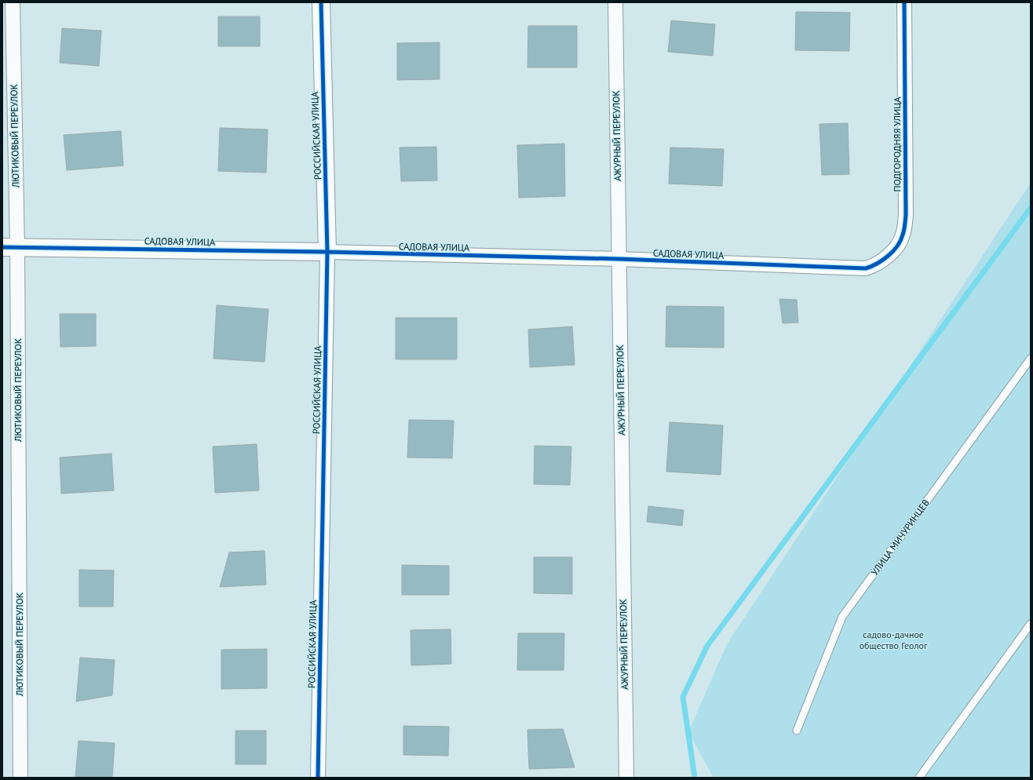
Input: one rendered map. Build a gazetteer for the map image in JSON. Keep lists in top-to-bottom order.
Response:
{
  "streets": {
    "street": [
      "ЛЮТИКОВЫЙ ПЕРЕУЛОК",
      "РОССИЙСКАЯ УЛИЦА",
      "АЖУРНЫЙ ПЕРЕУЛОК",
      "ПОДГОРОДНЯЯ УЛИЦА",
      "САДОВАЯ УЛИЦА"
    ],
    "lane": ["УЛИЦА МИЧУРИНЦЕВ"]
  },
  "crossings": [
    ["ЛЮТИКОВЫЙ ПЕРЕУЛОК", "САДОВАЯ УЛИЦА"],
    ["РОССИЙСКАЯ УЛИЦА", "САДОВАЯ УЛИЦА"],
    ["АЖУРНЫЙ ПЕРЕУЛОК", "САДОВАЯ УЛИЦА"],
    ["ПОДГОРОДНЯЯ УЛИЦА", "САДОВАЯ УЛИЦА"]
  ],
  "parks": ["садово-дачное общество Геолог"]
}
